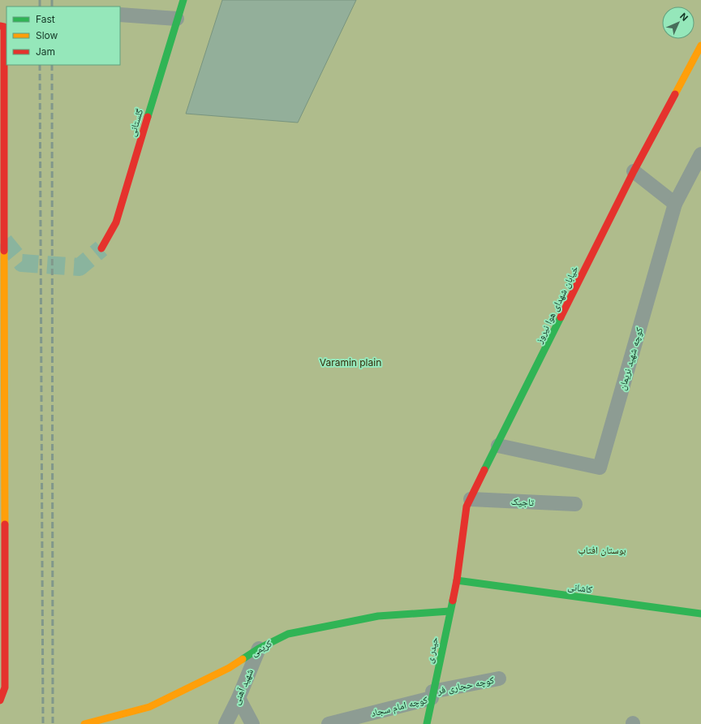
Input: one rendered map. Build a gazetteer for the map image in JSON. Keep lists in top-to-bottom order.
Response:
{
  "streets": {
    "main road": [
      "گلستانی",
      "خیابان شهدای هوا نیروز",
      "کاشانی",
      "کریمی",
      "حیدر ی"
    ],
    "street": [
      "کوچه شهید نریمان",
      "تاجیک",
      "کوچه حجاری فر",
      "شهید آهنی",
      "کوچه امام سجاد"
    ]
  },
  "crossings": [
    ["خیابان شهدای هوا نیروز", "کوچه شهید نریمان"],
    ["خیابان شهدای هوا نیروز", "تاجیک"],
    ["خیابان شهدای هوا نیروز", "کاشانی"],
    ["خیابان شهدای هوا نیروز", "حیدر ی"],
    ["کاشانی", "حیدر ی"],
    ["کریمی", "حیدر ی"],
    ["کریمی", "شهید آهنی"],
    ["حیدر ی", "کوچه حجاری فر"],
    ["حیدر ی", "کوچه امام سجاد"],
    ["کوچه حجاری فر", "کوچه امام سجاد"]
  ],
  "parks": ["Varamin plain", "بوستان افتاب"],
  "legend": ["Fast", "Slow", "Jam"],
  "north": "top right"
}
